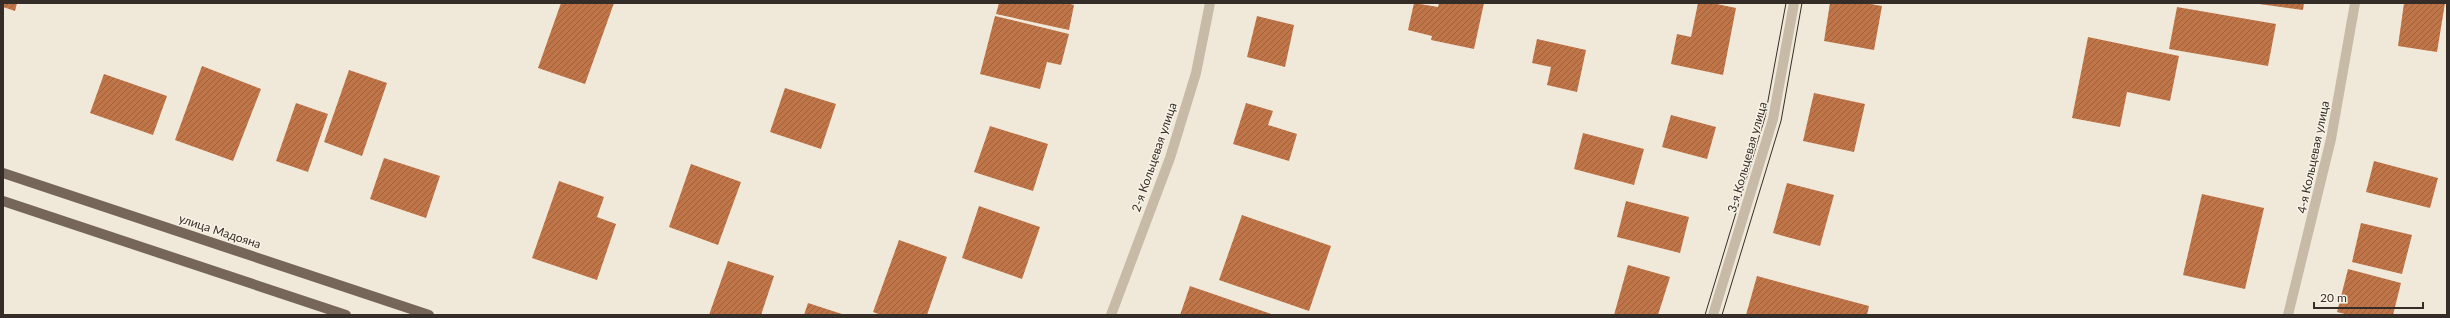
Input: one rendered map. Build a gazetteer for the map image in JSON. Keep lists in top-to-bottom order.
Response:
{
  "streets": {
    "main road": ["улица Мадояна"],
    "street": ["2-я Кольцевая улица", "3-я Кольцевая улица", "4-я Кольцевая улица"]
  },
  "scale_bar": "20 m"
}
